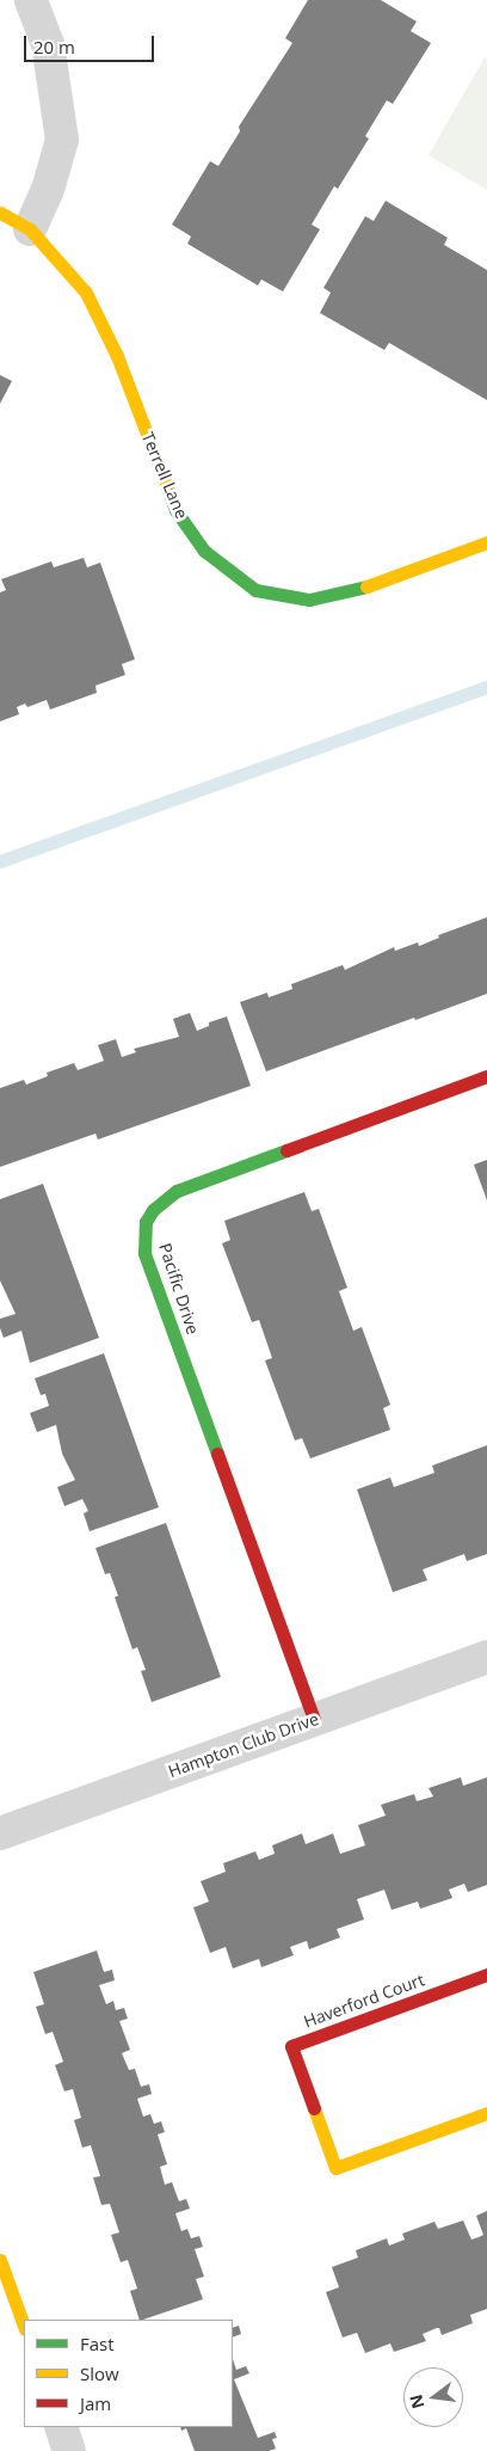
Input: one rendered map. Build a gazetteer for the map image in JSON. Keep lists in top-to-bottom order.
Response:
{
  "streets": {
    "street": [
      "Terrell Lane",
      "Pacific Drive",
      "Hampton Club Drive",
      "Haverford Court"
    ]
  },
  "crossings": [
    ["Pacific Drive", "Hampton Club Drive"]
  ],
  "legend": ["Fast", "Slow", "Jam"],
  "scale_bar": "20 m",
  "north": "left"
}
